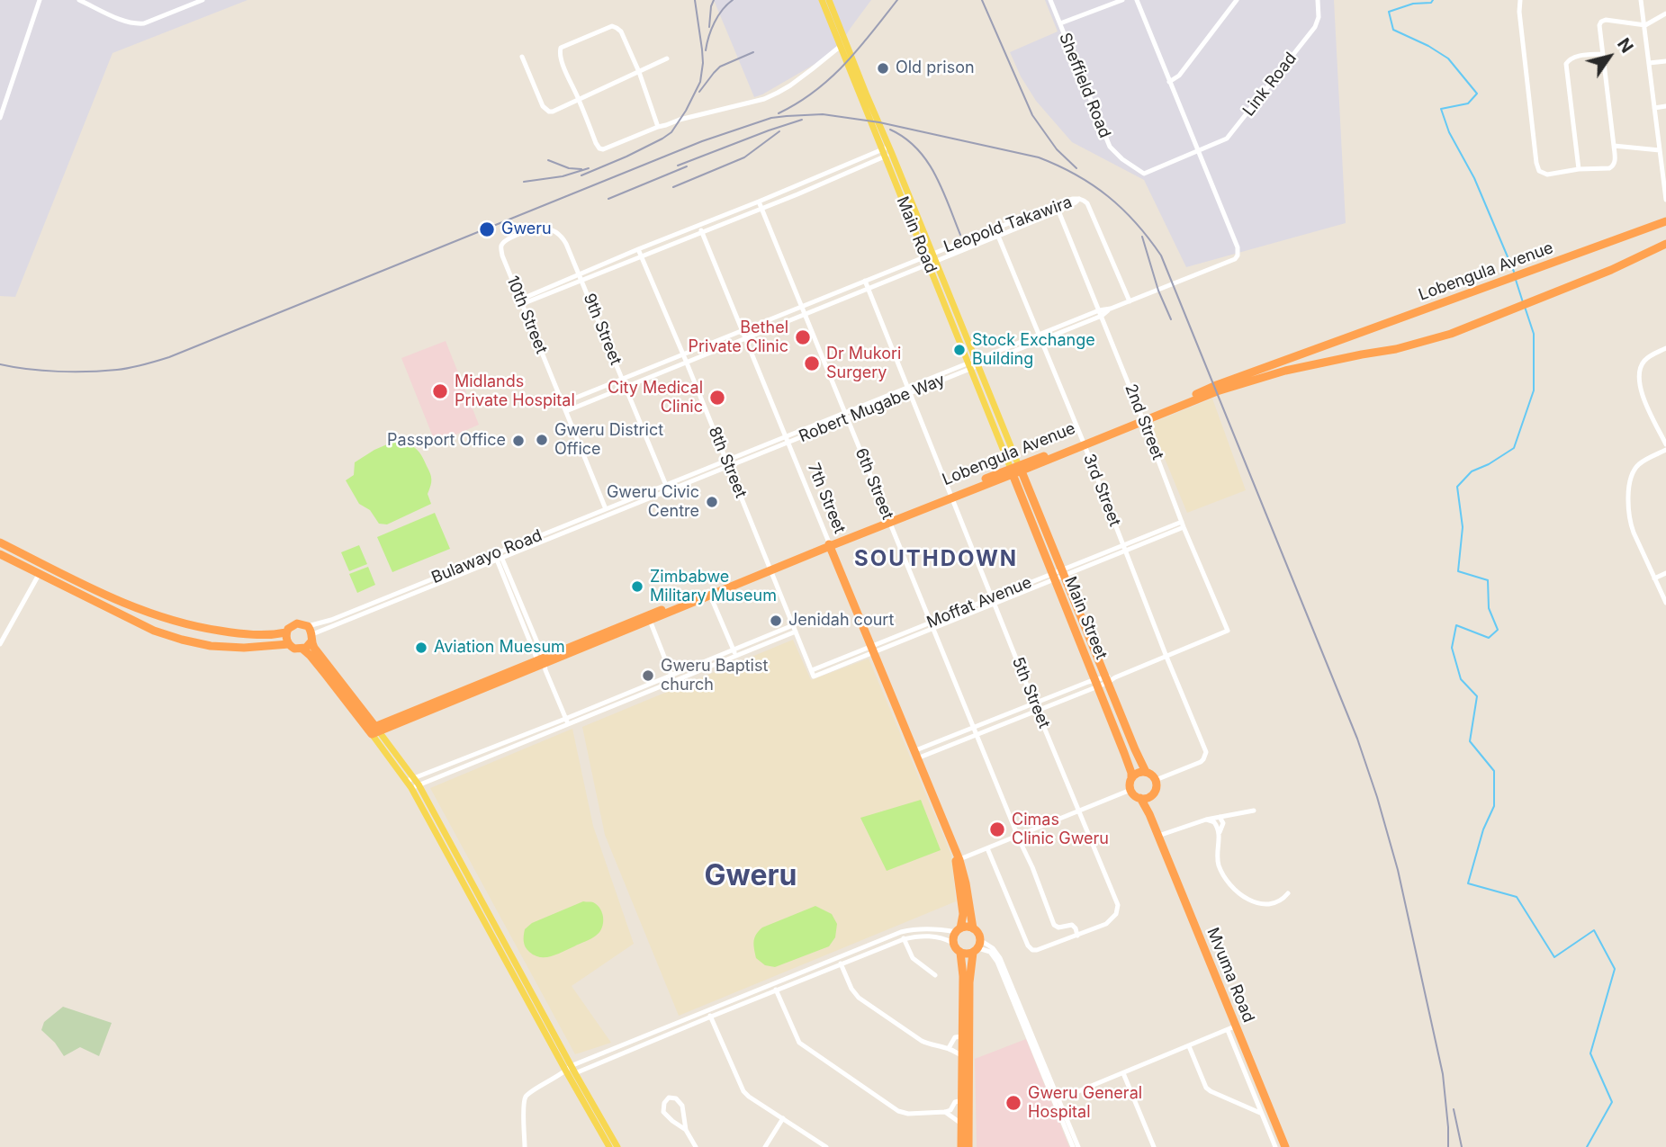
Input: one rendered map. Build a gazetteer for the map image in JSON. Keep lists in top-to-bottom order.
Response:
{
  "streets": {
    "highway": [
      "Lobengula Avenue",
      "7th Street",
      "Main Street",
      "Mvuma Road"
    ],
    "main road": ["Main Road"],
    "street": [
      "Link Road",
      "Sheffield Road",
      "Leopold Takawira",
      "10th Street",
      "9th Street",
      "Robert Mugabe Way",
      "2nd Street",
      "8th Street",
      "6th Street",
      "3rd Street",
      "Bulawayo Road",
      "Moffat Avenue",
      "5th Street"
    ]
  },
  "crossings": [
    ["Link Road", "Sheffield Road"],
    ["Link Road", "Robert Mugabe Way"],
    ["Sheffield Road", "Robert Mugabe Way"],
    ["Leopold Takawira", "Main Road"],
    ["Leopold Takawira", "10th Street"],
    ["Leopold Takawira", "9th Street"],
    ["Leopold Takawira", "2nd Street"],
    ["Leopold Takawira", "8th Street"],
    ["Leopold Takawira", "6th Street"],
    ["Leopold Takawira", "3rd Street"],
    ["Leopold Takawira", "7th Street"],
    ["Leopold Takawira", "5th Street"],
    ["Main Road", "Lobengula Avenue"],
    ["Main Road", "Robert Mugabe Way"],
    ["Main Road", "Main Street"],
    ["Lobengula Avenue", "2nd Street"],
    ["Lobengula Avenue", "8th Street"],
    ["Lobengula Avenue", "6th Street"],
    ["Lobengula Avenue", "3rd Street"],
    ["Lobengula Avenue", "7th Street"],
    ["Lobengula Avenue", "Main Street"],
    ["Lobengula Avenue", "5th Street"],
    ["10th Street", "9th Street"],
    ["10th Street", "Bulawayo Road"],
    ["9th Street", "Robert Mugabe Way"],
    ["9th Street", "Bulawayo Road"],
    ["Robert Mugabe Way", "2nd Street"],
    ["Robert Mugabe Way", "8th Street"],
    ["Robert Mugabe Way", "6th Street"],
    ["Robert Mugabe Way", "3rd Street"],
    ["Robert Mugabe Way", "7th Street"],
    ["Robert Mugabe Way", "Bulawayo Road"],
    ["Robert Mugabe Way", "5th Street"],
    ["2nd Street", "3rd Street"],
    ["2nd Street", "Moffat Avenue"],
    ["8th Street", "Moffat Avenue"],
    ["6th Street", "Moffat Avenue"],
    ["6th Street", "5th Street"],
    ["3rd Street", "Moffat Avenue"],
    ["3rd Street", "Main Street"],
    ["3rd Street", "Mvuma Road"],
    ["7th Street", "Moffat Avenue"],
    ["Moffat Avenue", "Main Street"],
    ["Moffat Avenue", "5th Street"],
    ["Main Street", "Mvuma Road"]
  ],
  "districts": ["SOUTHDOWN", "Gweru"],
  "places": [
    "Old prison",
    "Gweru",
    "Bethel Private Clinic",
    "Stock Exchange Building",
    "Dr Mukori Surgery",
    "Midlands Private Hospital",
    "City Medical Clinic",
    "Gweru District Office",
    "Passport Office",
    "Gweru Civic Centre",
    "Zimbabwe Military Museum",
    "Jenidah court",
    "Aviation Muesum",
    "Gweru Baptist church",
    "Cimas Clinic Gweru",
    "Gweru General Hospital"
  ],
  "north": "top right"
}
